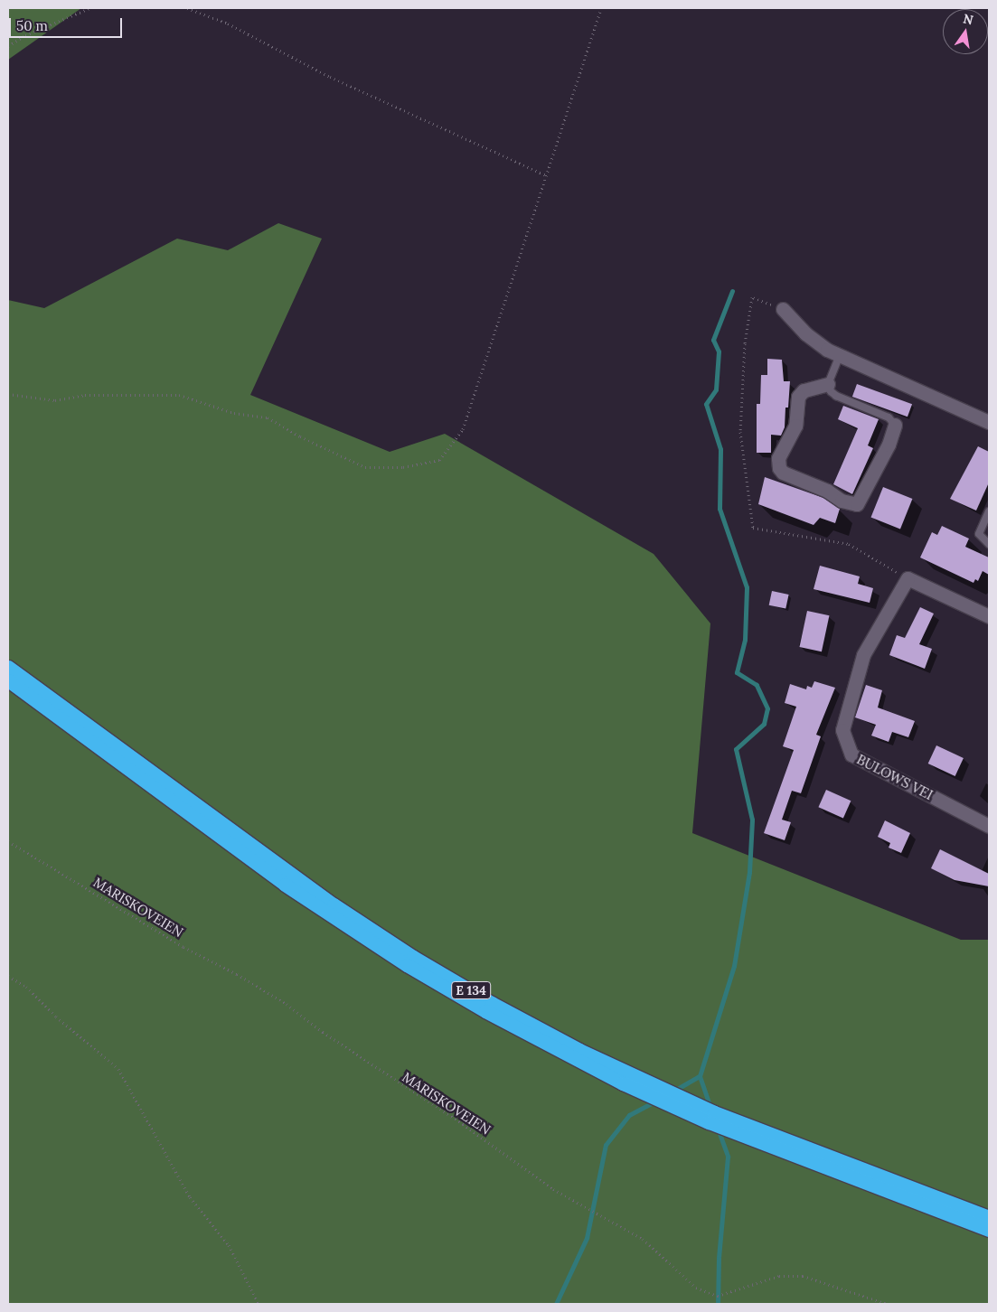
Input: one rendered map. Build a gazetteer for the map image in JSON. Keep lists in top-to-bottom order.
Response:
{
  "streets": {
    "highway": ["E 134"],
    "street": ["BULOWS VEI"],
    "path": ["MARISKOVEIEN"]
  },
  "scale_bar": "50 m",
  "north": "top"
}
